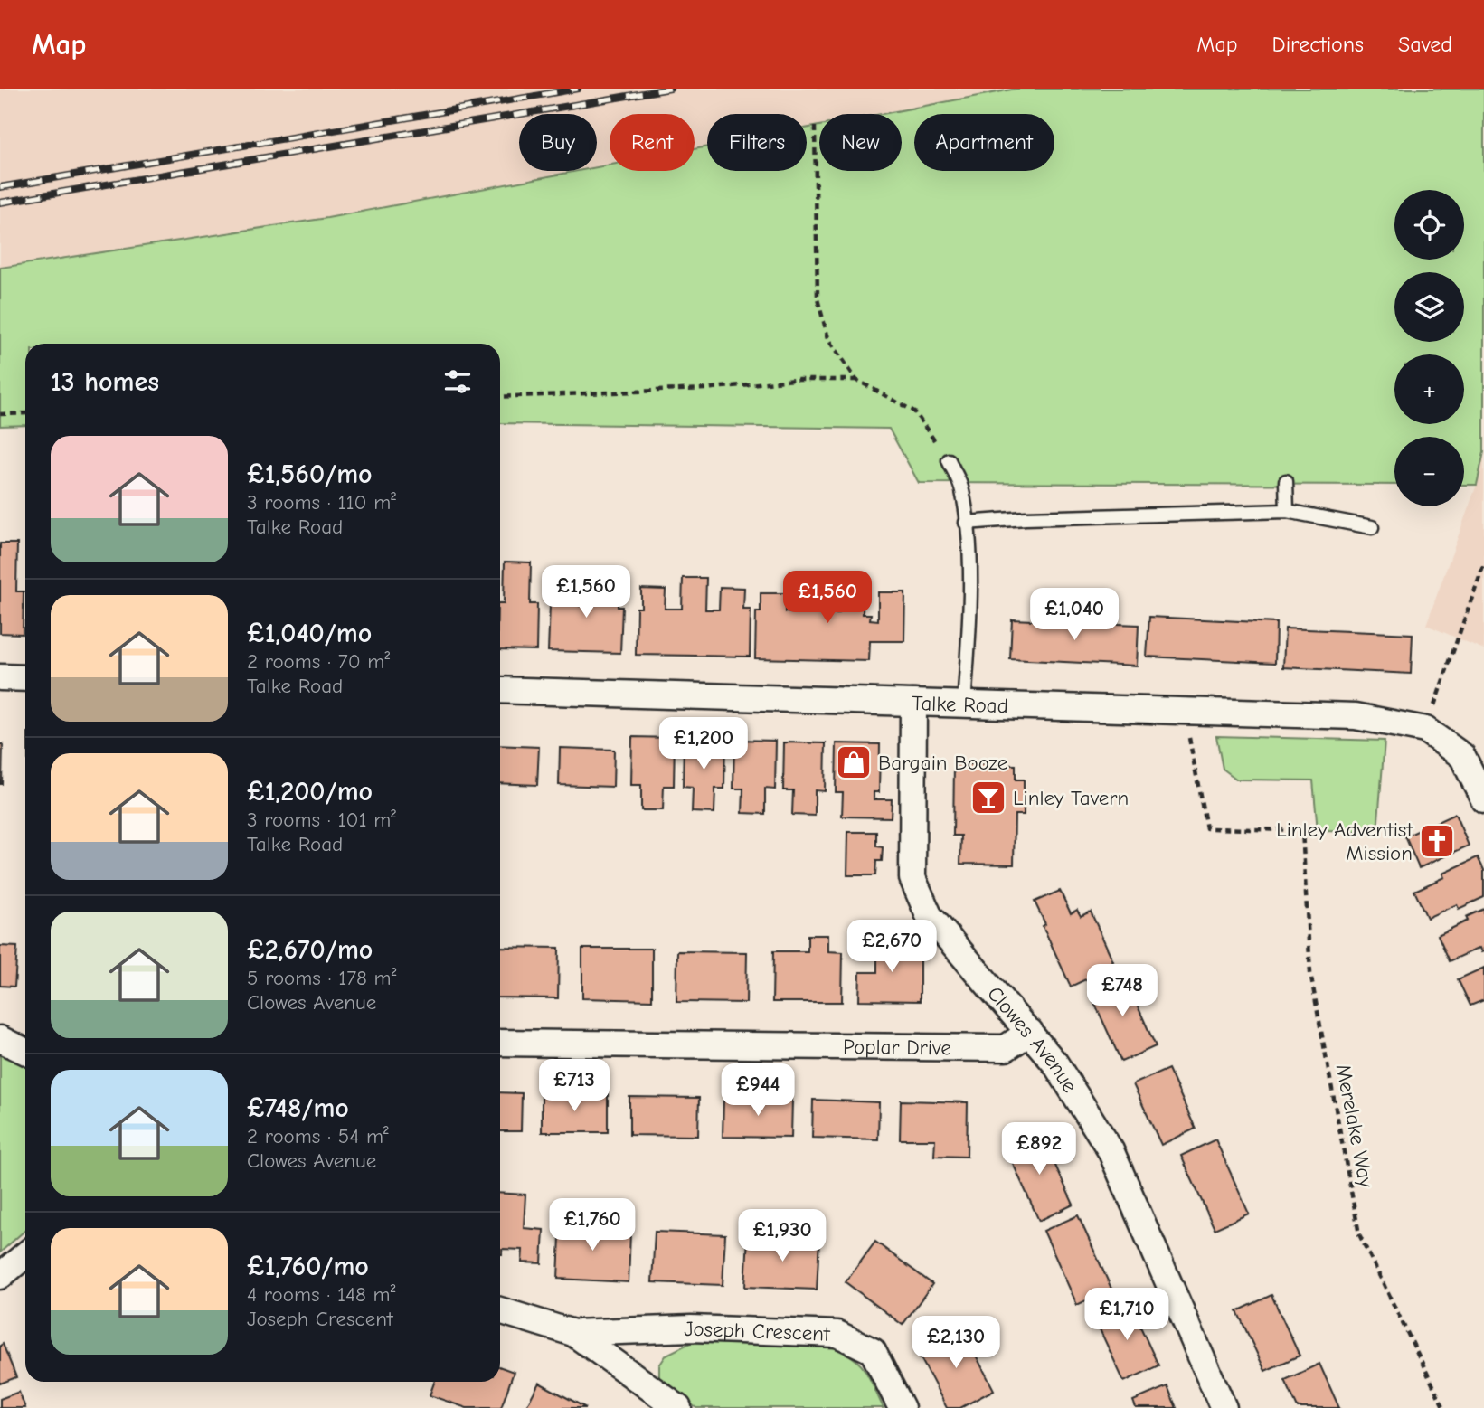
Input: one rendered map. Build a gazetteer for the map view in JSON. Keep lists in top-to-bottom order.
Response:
{
  "streets": {
    "street": [
      "Talke Road",
      "Clowes Avenue",
      "Poplar Drive",
      "Joseph Crescent"
    ],
    "path": ["Merelake Way"]
  },
  "crossings": [
    ["Talke Road", "Clowes Avenue"],
    ["Talke Road", "Merelake Way"],
    ["Clowes Avenue", "Poplar Drive"]
  ],
  "places": {
    "shop": ["Bargain Booze"],
    "bar": ["Linley Tavern"],
    "church": ["Linley Adventist Mission"]
  },
  "page": {
    "header": "Map",
    "nav": ["Map", "Directions", "Saved"],
    "chip": [
      "Buy",
      "Rent",
      "Filters",
      "New",
      "Apartment"
    ],
    "map_buttons": ["+", "−"],
    "heading": "13 homes",
    "list": [
      {
        "name": "£1,560/mo",
        "note": "3 rooms · 110 m² · Talke Road"
      },
      {
        "name": "£1,040/mo",
        "note": "2 rooms · 70 m² · Talke Road"
      },
      {
        "name": "£1,200/mo",
        "note": "3 rooms · 101 m² · Talke Road"
      },
      {
        "name": "£2,670/mo",
        "note": "5 rooms · 178 m² · Clowes Avenue"
      },
      {
        "name": "£748/mo",
        "note": "2 rooms · 54 m² · Clowes Avenue"
      },
      {
        "name": "£1,760/mo",
        "note": "4 rooms · 148 m² · Joseph Crescent"
      }
    ],
    "price": [
      "£1,560",
      "£1,560",
      "£1,040",
      "£1,200",
      "£2,670",
      "£748",
      "£713",
      "£944",
      "£892",
      "£1,760",
      "£1,930",
      "£1,710",
      "£2,130"
    ]
  }
}
